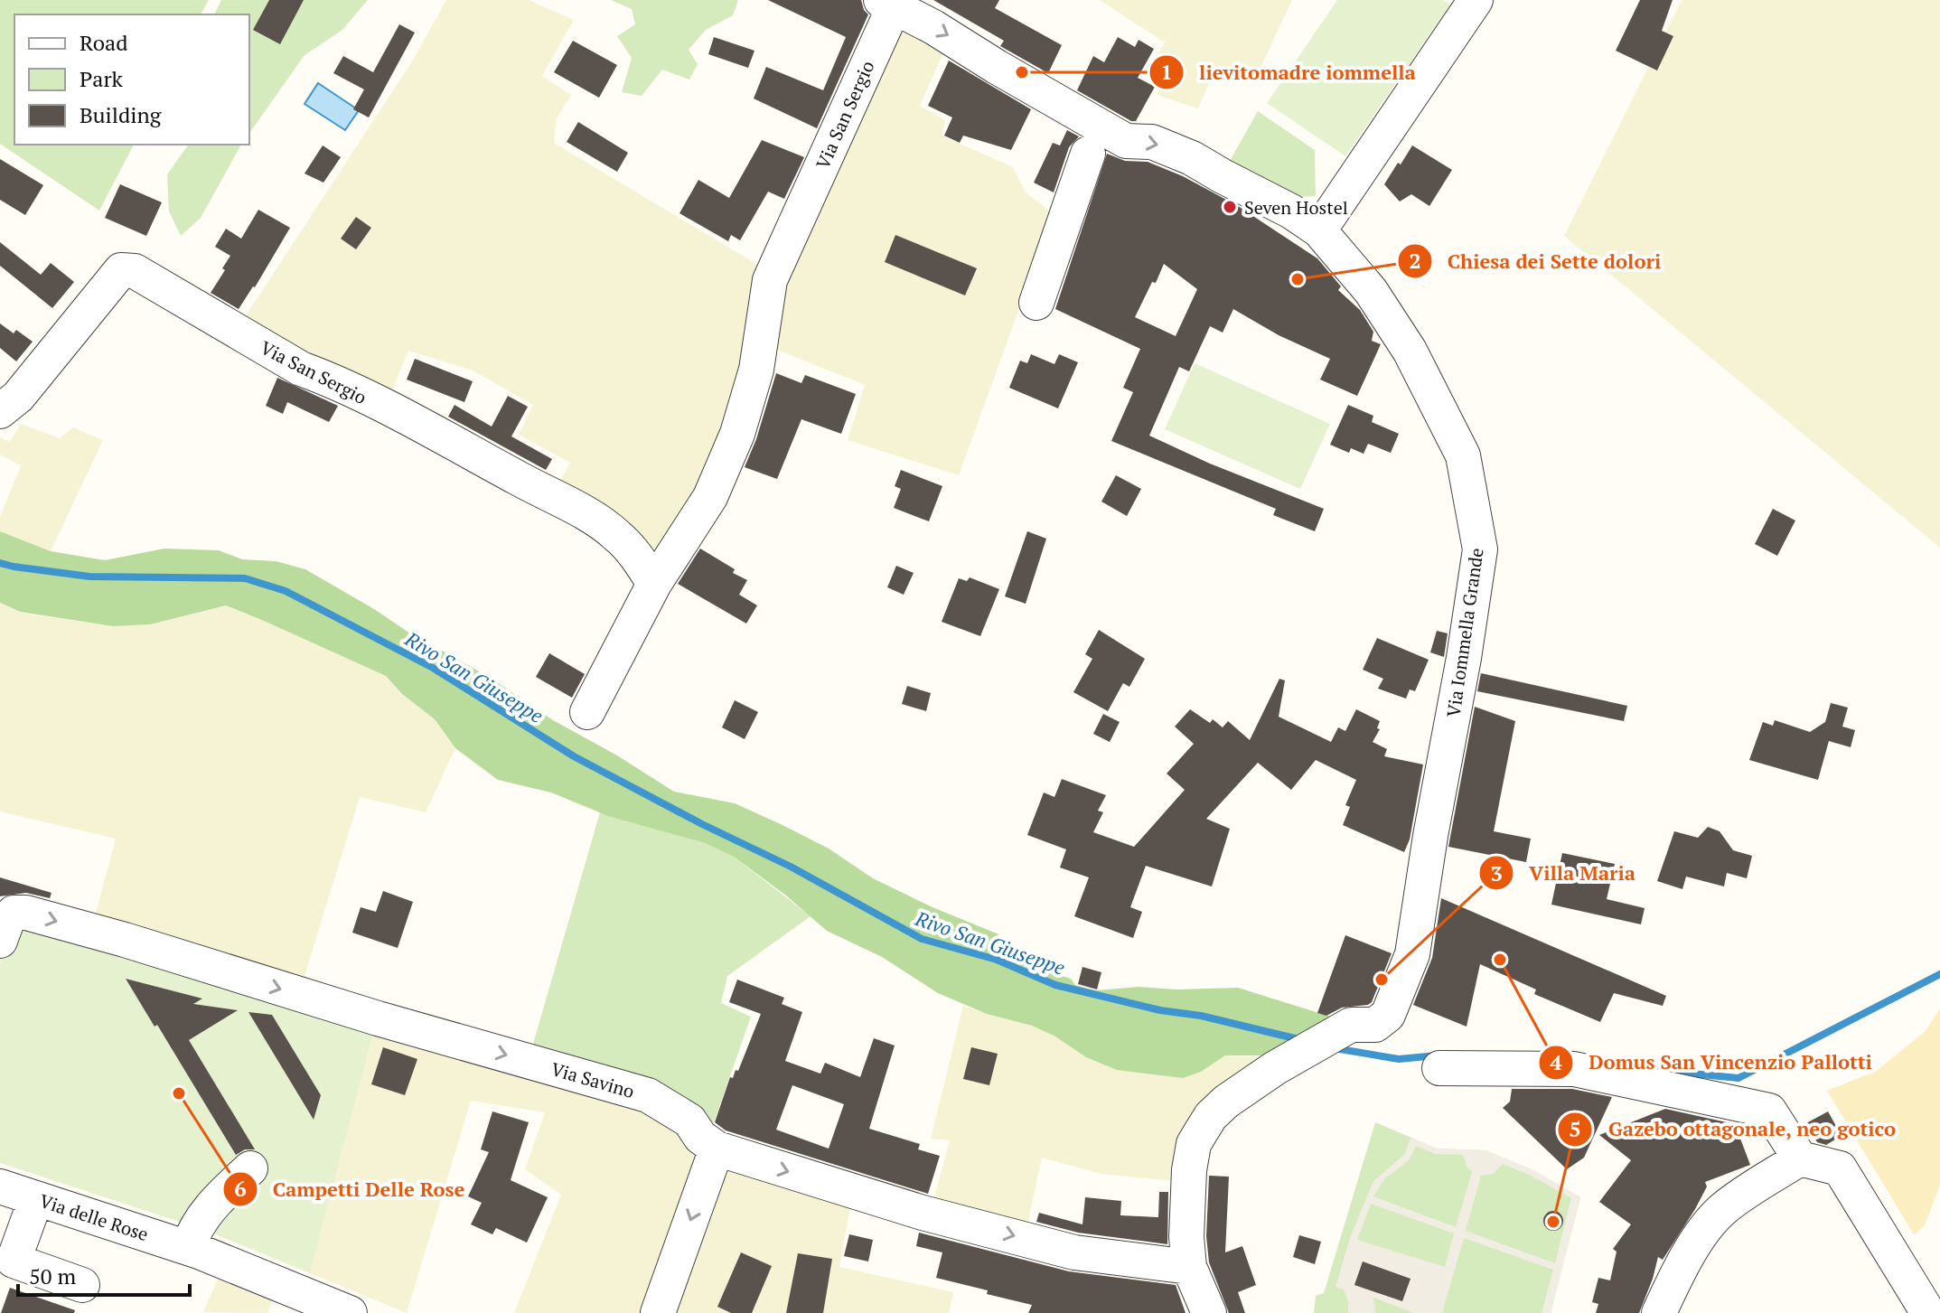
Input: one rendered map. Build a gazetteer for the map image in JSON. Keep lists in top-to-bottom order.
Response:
{
  "streets": {
    "street": [
      "Via San Sergio",
      "Via Iommella Grande",
      "Via Savino",
      "Via delle Rose"
    ]
  },
  "crossings": [
    ["Via San Sergio", "Via Iommella Grande"],
    ["Via Iommella Grande", "Via Savino"]
  ],
  "one_way": ["Via Savino"],
  "water": ["Rivo San Giuseppe"],
  "places": [
    "lievitomadre iommella",
    "Seven Hostel",
    "Chiesa dei Sette dolori",
    "Domus San Vincenzio Pallotti",
    "Villa Maria",
    "Campetti Delle Rose",
    "Gazebo ottagonale, neo gotico"
  ],
  "legend": ["Road", "Park", "Building"],
  "scale_bar": "50 m"
}
